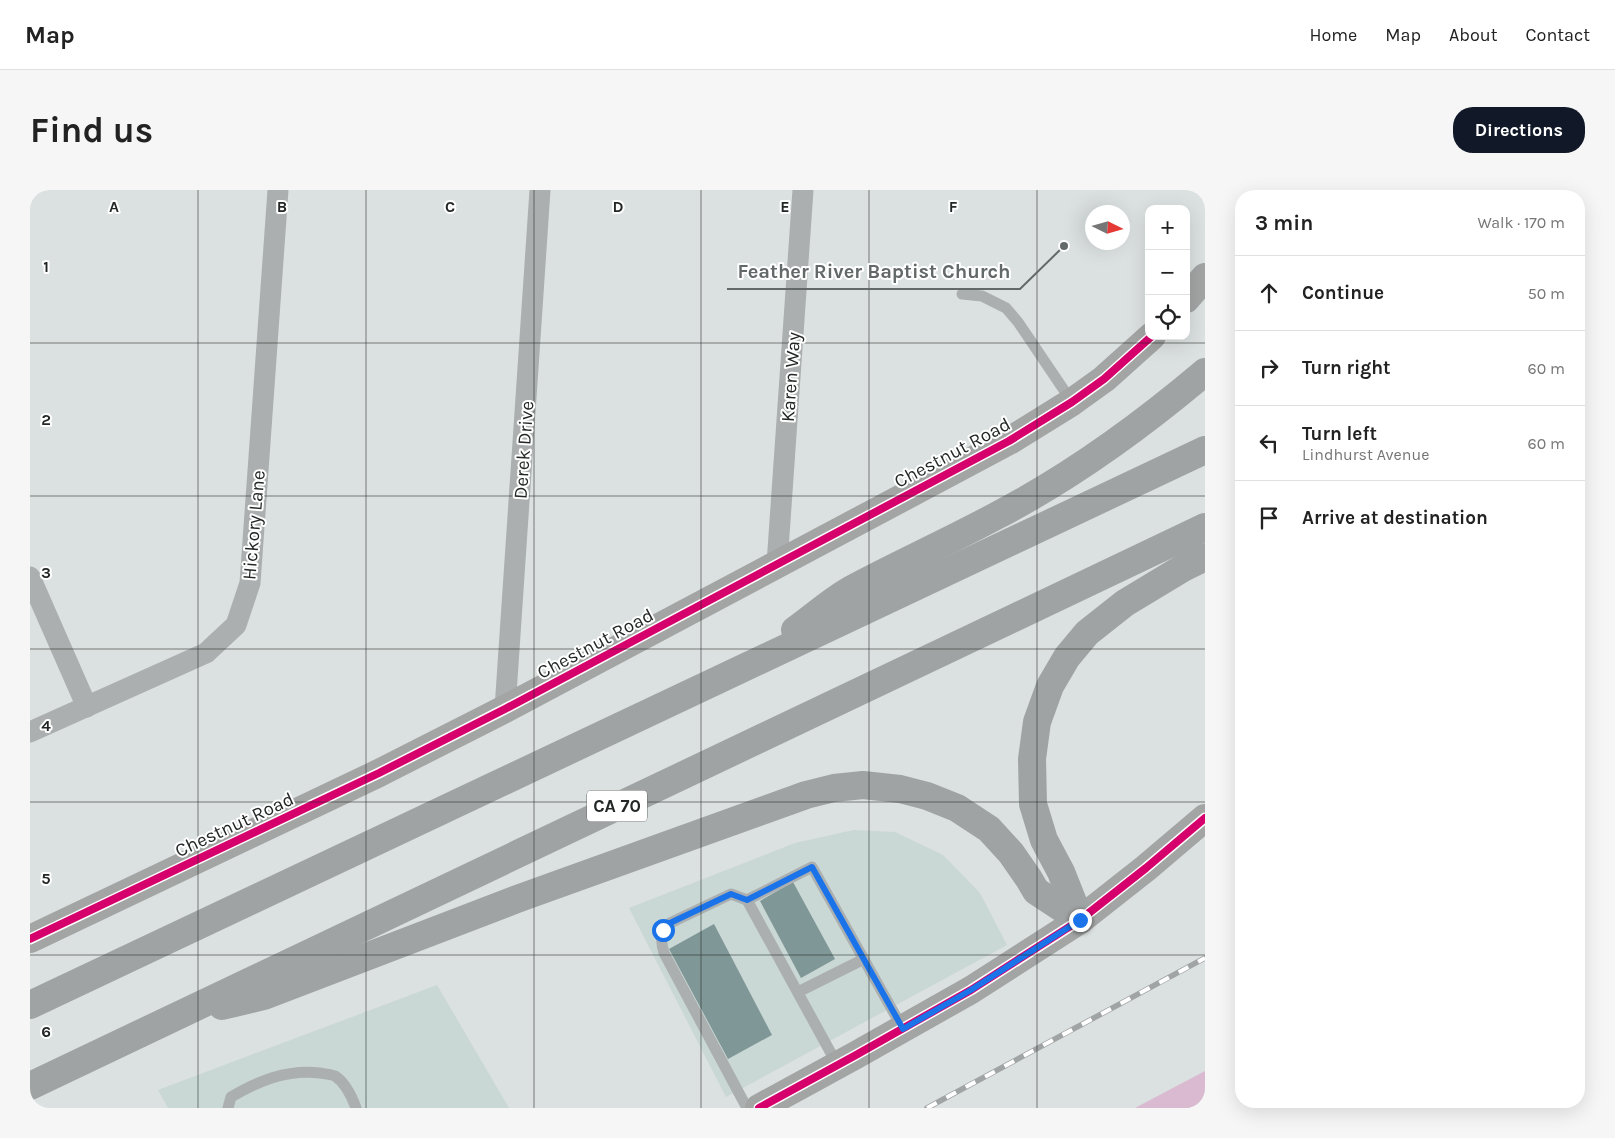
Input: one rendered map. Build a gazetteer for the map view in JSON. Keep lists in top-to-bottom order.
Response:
{
  "streets": {
    "highway": ["CA 70"],
    "street": [
      "Karen Way",
      "Derek Drive",
      "Chestnut Road",
      "Hickory Lane"
    ]
  },
  "crossings": [
    ["Karen Way", "Chestnut Road"],
    ["Derek Drive", "Chestnut Road"]
  ],
  "places": ["Feather River Baptist Church"],
  "north": "right",
  "page": {
    "header": "Map",
    "nav": [
      "Home",
      "Map",
      "About",
      "Contact"
    ],
    "buttons": "Directions",
    "title": "Find us",
    "heading": ["3 min", "Walk · 170 m"],
    "map_buttons": ["+", "−"],
    "list": [
      ["Continue", "50 m"],
      ["Turn right", "60 m"],
      ["Turn left", "Lindhurst Avenue", "60 m"],
      "Arrive at destination"
    ]
  },
  "grid": {
    "columns": [
      "A",
      "B",
      "C",
      "D",
      "E",
      "F"
    ],
    "rows": [
      "1",
      "2",
      "3",
      "4",
      "5",
      "6"
    ]
  }
}
